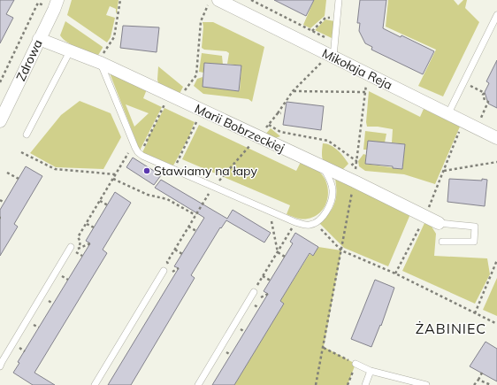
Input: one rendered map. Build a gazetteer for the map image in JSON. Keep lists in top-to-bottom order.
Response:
{
  "streets": {
    "street": ["Zdrowa", "Mikołaja Reja", "Marii Bobrzeckiej"]
  },
  "crossings": [
    ["Zdrowa", "Marii Bobrzeckiej"]
  ],
  "districts": ["ŻABINIEC"],
  "places": ["Stawiamy na łapy"]
}
